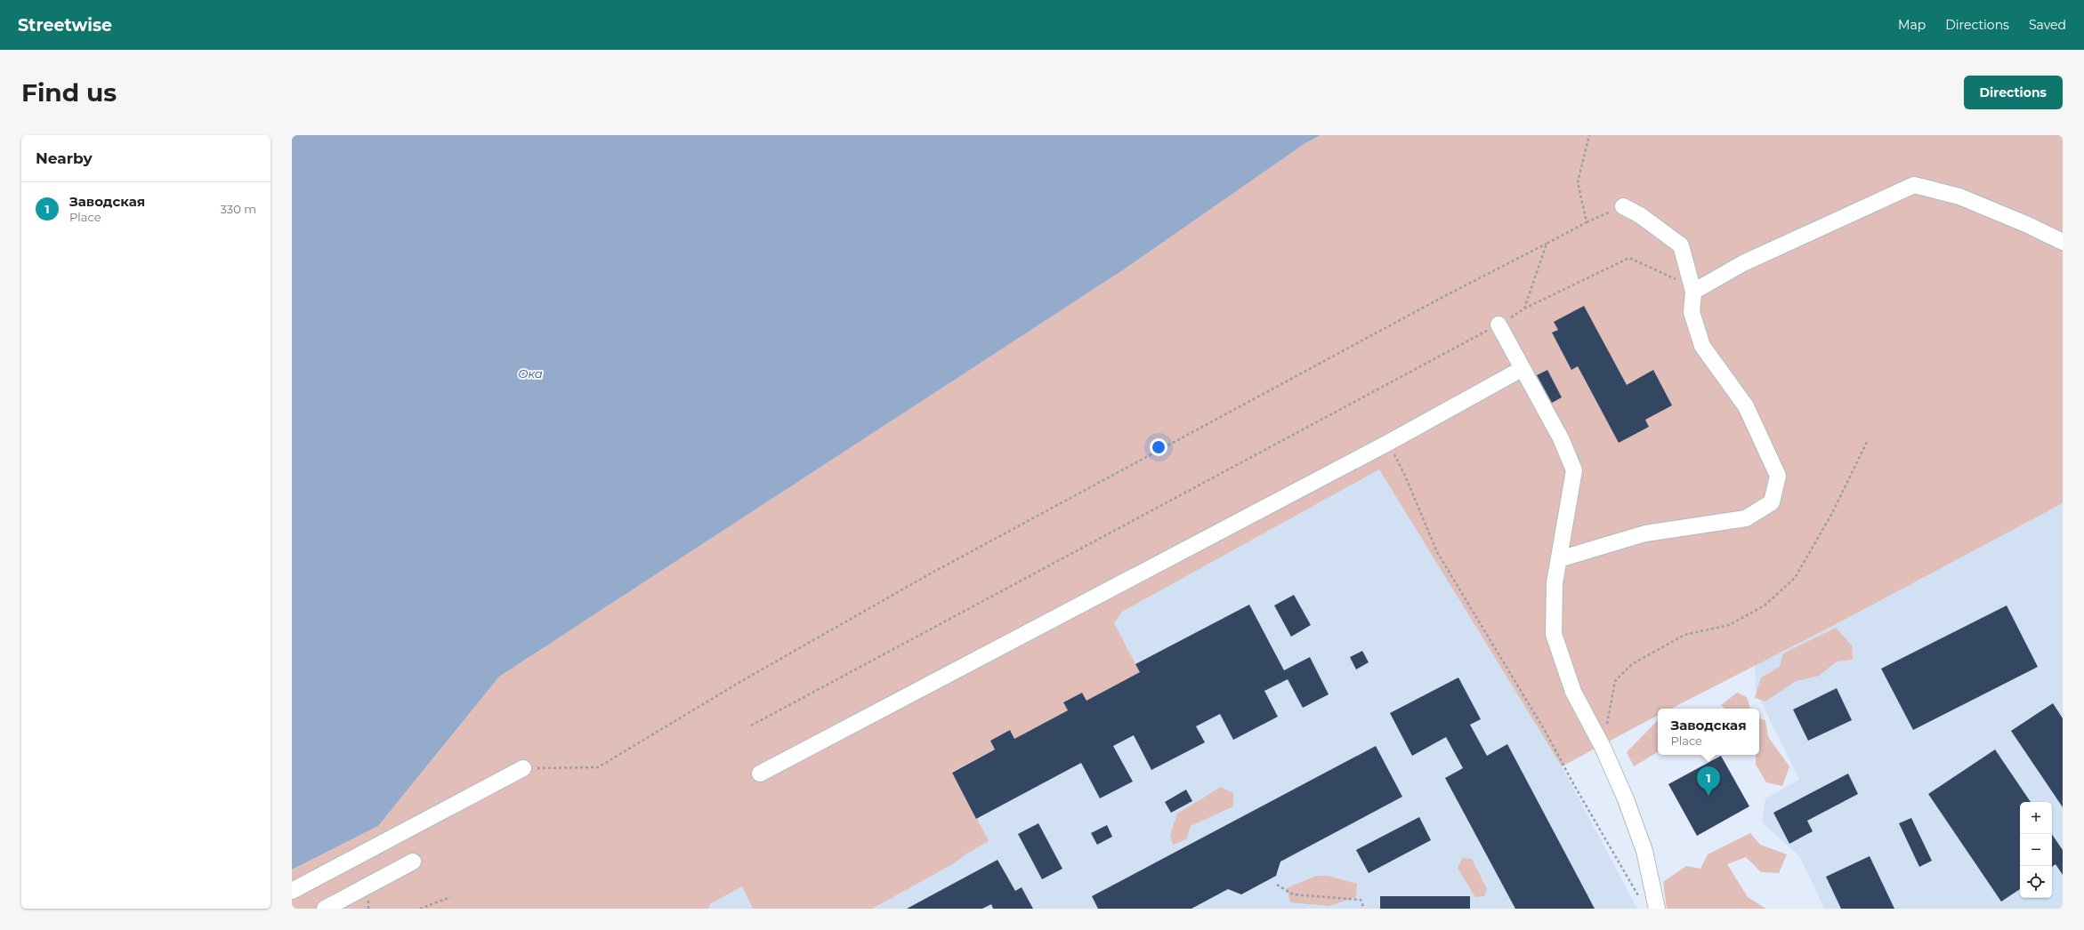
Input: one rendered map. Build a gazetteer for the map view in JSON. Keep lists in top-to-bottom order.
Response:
{
  "water": ["Ока"],
  "page": {
    "header": "Streetwise",
    "nav": ["Map", "Directions", "Saved"],
    "buttons": "Directions",
    "title": "Find us",
    "heading": "Nearby",
    "list": [
      {
        "mark": "1",
        "name": "Заводская",
        "note": "Place",
        "value": "330 m"
      }
    ],
    "popup": ["Заводская", "Place"],
    "pins": "1",
    "map_buttons": ["+", "−"]
  }
}
